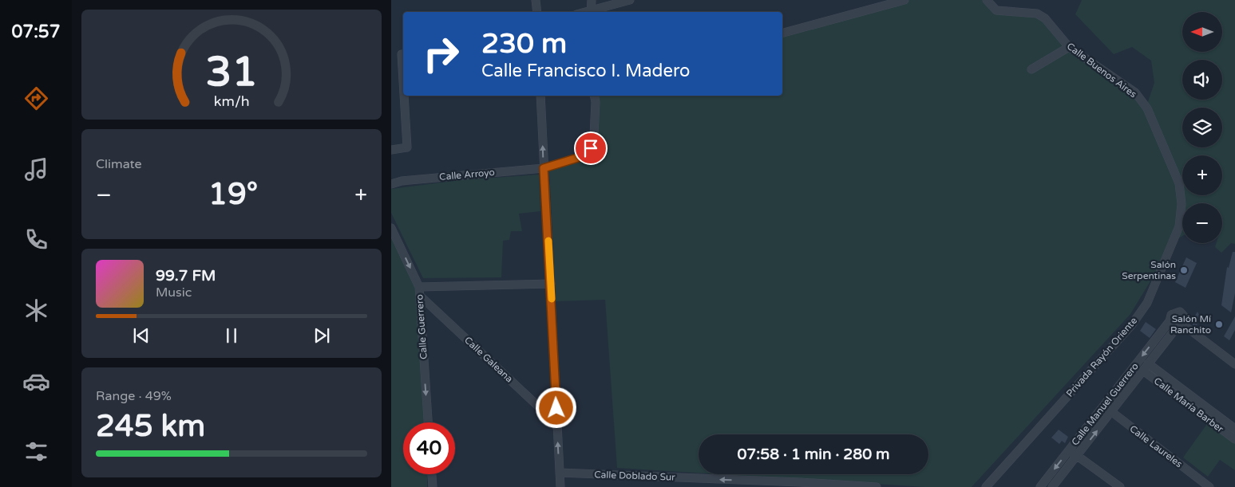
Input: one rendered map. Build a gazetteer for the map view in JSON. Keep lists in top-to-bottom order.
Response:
{
  "streets": {
    "street": [
      "Calle Buenos Aires",
      "Calle Arroyo",
      "Calle Guerrero",
      "Privada Rayón Oriente",
      "Calle Galeana",
      "Calle Manuel Guerrero",
      "Calle María Barber",
      "Calle Laureles",
      "Calle Doblado Sur"
    ]
  },
  "crossings": [
    ["Calle Buenos Aires", "Privada Rayón Oriente"],
    ["Calle Guerrero", "Calle Galeana"],
    ["Calle Manuel Guerrero", "Calle María Barber"],
    ["Calle Manuel Guerrero", "Calle Laureles"]
  ],
  "one_way": ["Calle Guerrero", "Calle Doblado Sur"],
  "places": ["Salón Serpentinas", "Salón Mí Ranchito"],
  "north": "left",
  "page": {
    "tabs": "07:57",
    "map_buttons": ["+", "−"],
    "turn": ["230 m", "Calle Francisco I. Madero"],
    "tile": [
      "Climate",
      ["Range · 49%", "245 km"]
    ],
    "heat": ["−", "19°", "+"],
    "song": ["99.7 FM", "Music"],
    "limit": "40",
    "trip": "07:58 · 1 min · 280 m",
    "gauge": ["31", "km/h"]
  }
}
